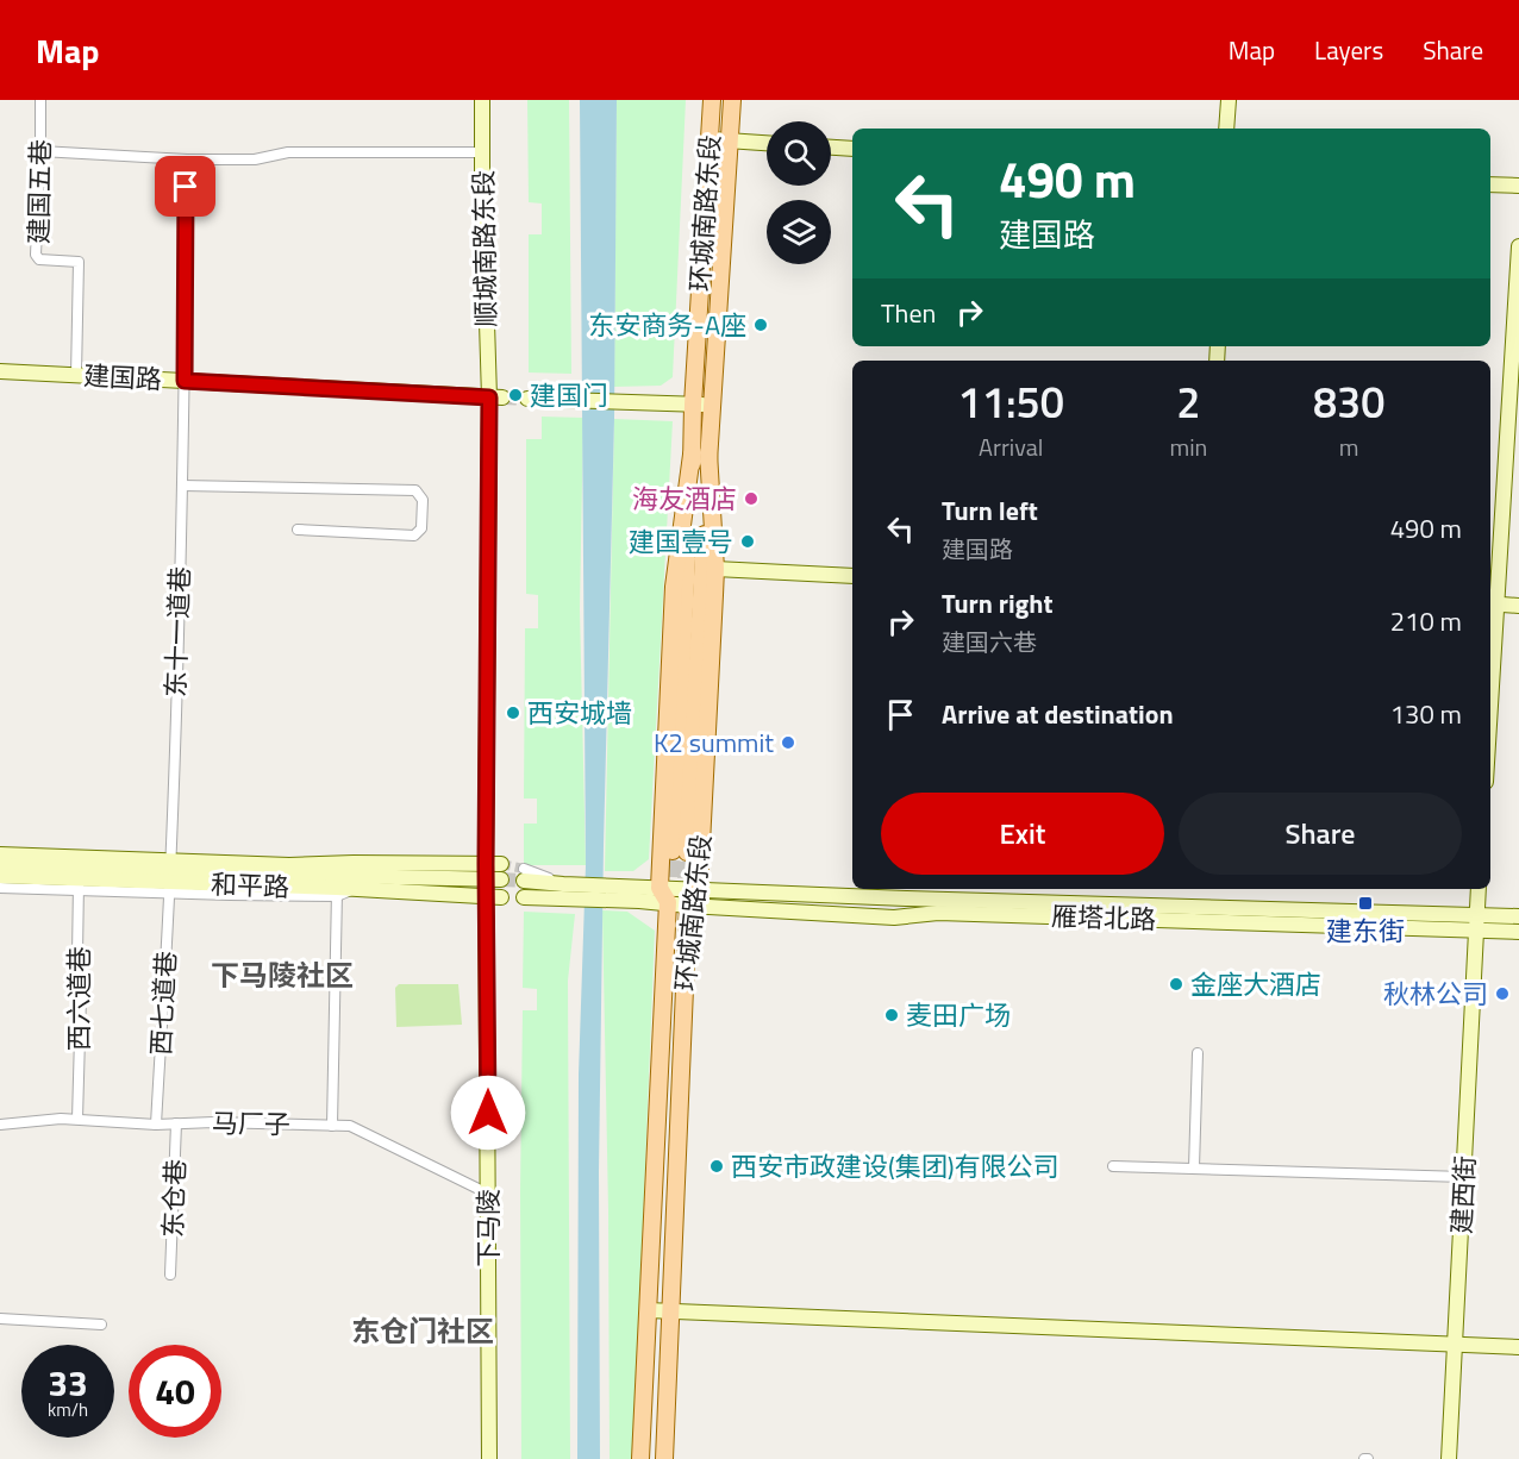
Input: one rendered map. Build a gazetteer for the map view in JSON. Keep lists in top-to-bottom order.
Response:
{
  "streets": {
    "main road": ["环城南路东段"],
    "street": [
      "建国五巷",
      "顺城南路东段",
      "建国路",
      "东十一道巷",
      "和平路",
      "雁塔北路",
      "西六道巷",
      "西七道巷",
      "马厂子",
      "建西街",
      "东仓巷",
      "下马陵"
    ]
  },
  "crossings": [
    ["建国五巷", "建国路"],
    ["环城南路东段", "雁塔北路"],
    ["顺城南路东段", "建国路"],
    ["顺城南路东段", "下马陵"],
    ["建国路", "东十一道巷"],
    ["建国路", "下马陵"],
    ["东十一道巷", "和平路"],
    ["东十一道巷", "西七道巷"],
    ["和平路", "西六道巷"],
    ["和平路", "西七道巷"],
    ["和平路", "下马陵"],
    ["雁塔北路", "建西街"],
    ["西六道巷", "马厂子"],
    ["西七道巷", "马厂子"],
    ["马厂子", "东仓巷"],
    ["马厂子", "下马陵"]
  ],
  "districts": ["下马陵社区", "东仓门社区"],
  "places": {
    "other": [
      "东安商务-A座",
      "建国门",
      "海友酒店",
      "建国壹号",
      "西安城墙",
      "K2 summit",
      "金座大酒店",
      "秋林公司",
      "麦田广场",
      "西安市政建设(集团)有限公司"
    ],
    "transit": ["建东街"]
  },
  "page": {
    "header": "Map",
    "nav": ["Map", "Layers", "Share"],
    "turn": ["490 m", "建国路"],
    "then": "Then",
    "eta": [
      "11:50",
      "Arrival",
      "2",
      "min",
      "830",
      "m"
    ],
    "list": [
      {
        "name": "Turn left",
        "note": "建国路",
        "value": "490 m"
      },
      {
        "name": "Turn right",
        "note": "建国六巷",
        "value": "210 m"
      },
      {
        "name": "Arrive at destination",
        "value": "130 m"
      }
    ],
    "buttons": ["Exit", "Share"],
    "speed": "33 km/h",
    "limit": "40"
  }
}
